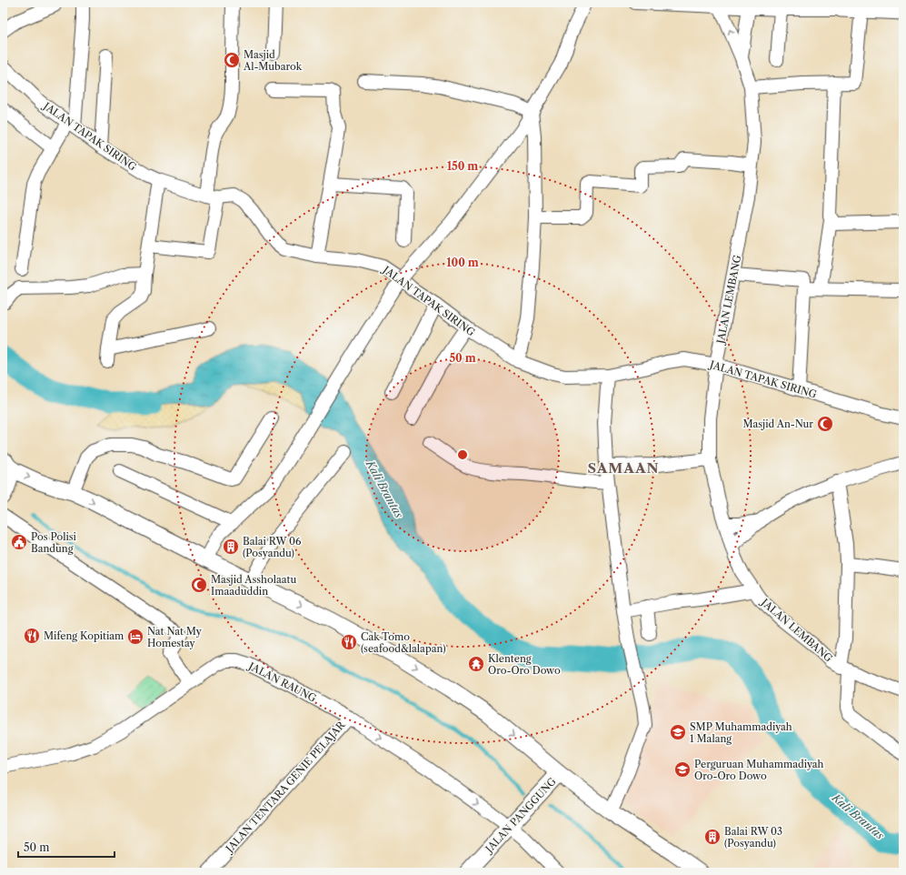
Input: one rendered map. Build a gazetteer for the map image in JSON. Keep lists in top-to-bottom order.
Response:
{
  "streets": {
    "main road": ["JALAN PANGGUNG"],
    "street": [
      "JALAN TAPAK SIRING",
      "JALAN LEMBANG",
      "JALAN RAUNG",
      "JALAN TENTARA GENIE PELAJAR"
    ]
  },
  "crossings": [
    ["JALAN TAPAK SIRING", "JALAN LEMBANG"],
    ["JALAN RAUNG", "JALAN TENTARA GENIE PELAJAR"],
    ["JALAN RAUNG", "JALAN PANGGUNG"]
  ],
  "districts": ["SAMAAN"],
  "water": ["Kali Brantas"],
  "places": {
    "mosque": ["Masjid Al-Mubarok", "Masjid An-Nur", "Masjid Assholaatu Imaaduddin"],
    "public building": ["Pos Polisi Bandung"],
    "building": ["Balai RW 06 (Posyandu)", "Balai RW 03 (Posyandu)"],
    "restaurant": ["Mifeng Kopitiam", "Cak Tomo (seafood&lalapan)"],
    "hotel": ["Nat Nat My Homestay"],
    "temple": ["Klenteng Oro-Oro Dowo"],
    "school or university": ["SMP Muhammadiyah 1 Malang", "Perguruan Muhammadiyah Oro-Oro Dowo"]
  },
  "scale_bar": "50 m",
  "rings": ["150 m", "100 m", "50 m"]
}
